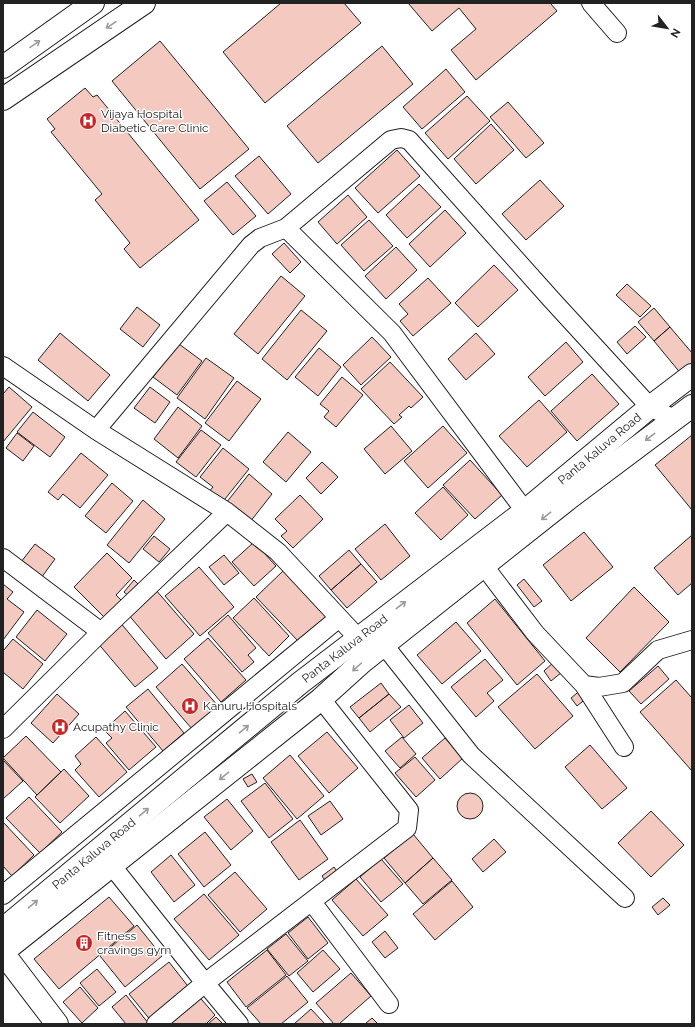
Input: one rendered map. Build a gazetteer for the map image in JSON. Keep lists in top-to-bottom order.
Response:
{
  "streets": {
    "main road": ["Panta Kaluva Road"]
  },
  "places": {
    "hospital": ["Vijaya Hospital Diabetic Care Clinic", "Kanuru Hospitals", "Acupathy Clinic"],
    "building": ["Fitness cravings gym"]
  },
  "north": "bottom right"
}
